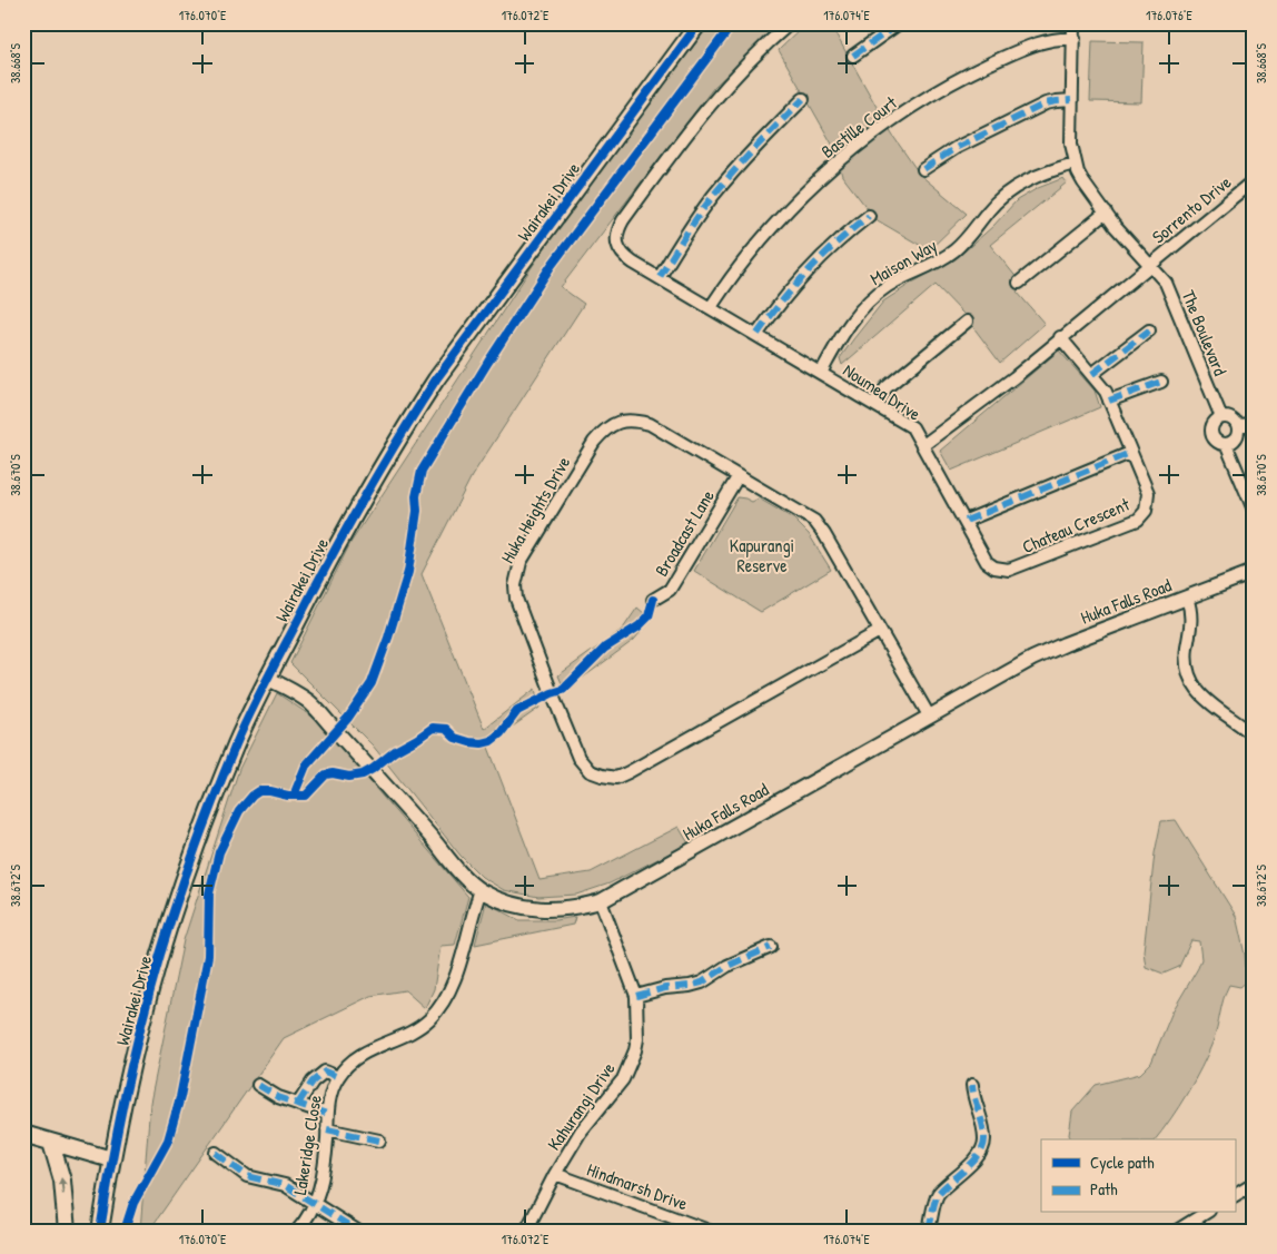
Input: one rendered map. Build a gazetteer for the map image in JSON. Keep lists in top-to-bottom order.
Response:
{
  "streets": {
    "main road": ["Wairakei Drive"],
    "street": [
      "Bastille Court",
      "Sorrento Drive",
      "Maison Way",
      "The Boulevard",
      "Noumea Drive",
      "Huka Heights Drive",
      "Chateau Crescent",
      "Broadcast Lane",
      "Huka Falls Road",
      "Kahurangi Drive",
      "Lakeridge Close",
      "Hindmarsh Drive"
    ]
  },
  "crossings": [
    ["Bastille Court", "Noumea Drive"],
    ["Wairakei Drive", "Huka Falls Road"],
    ["Sorrento Drive", "The Boulevard"],
    ["Sorrento Drive", "Noumea Drive"],
    ["Maison Way", "Noumea Drive"],
    ["The Boulevard", "Noumea Drive"],
    ["Noumea Drive", "Chateau Crescent"],
    ["Huka Heights Drive", "Broadcast Lane"],
    ["Huka Heights Drive", "Huka Falls Road"],
    ["Huka Falls Road", "Kahurangi Drive"],
    ["Huka Falls Road", "Lakeridge Close"],
    ["Kahurangi Drive", "Hindmarsh Drive"]
  ],
  "parks": ["Kapurangi Reserve"],
  "legend": ["Cycle path", "Path"],
  "coordinates": [
    "176.070°E",
    "176.072°E",
    "176.074°E",
    "176.076°E",
    "38.668°S",
    "38.670°S",
    "38.672°S"
  ]
}
